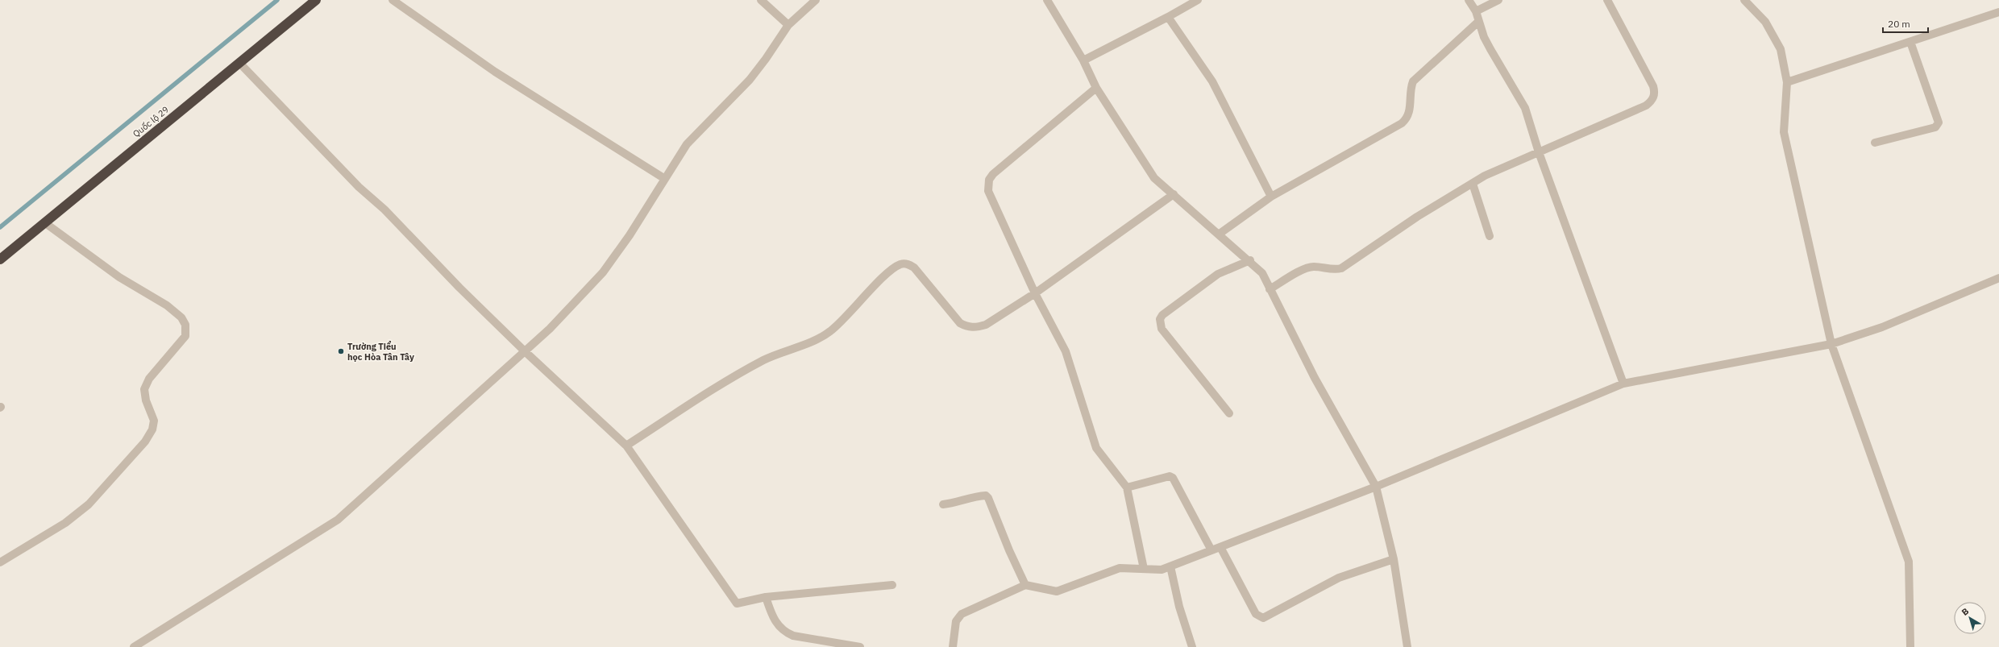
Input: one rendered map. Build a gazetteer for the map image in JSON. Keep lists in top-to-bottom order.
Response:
{
  "streets": {
    "highway": ["Quốc lộ 29"]
  },
  "places": ["Trường Tiểu học Hòa Tân Tây"],
  "scale_bar": "20 m",
  "north": "top left"
}
